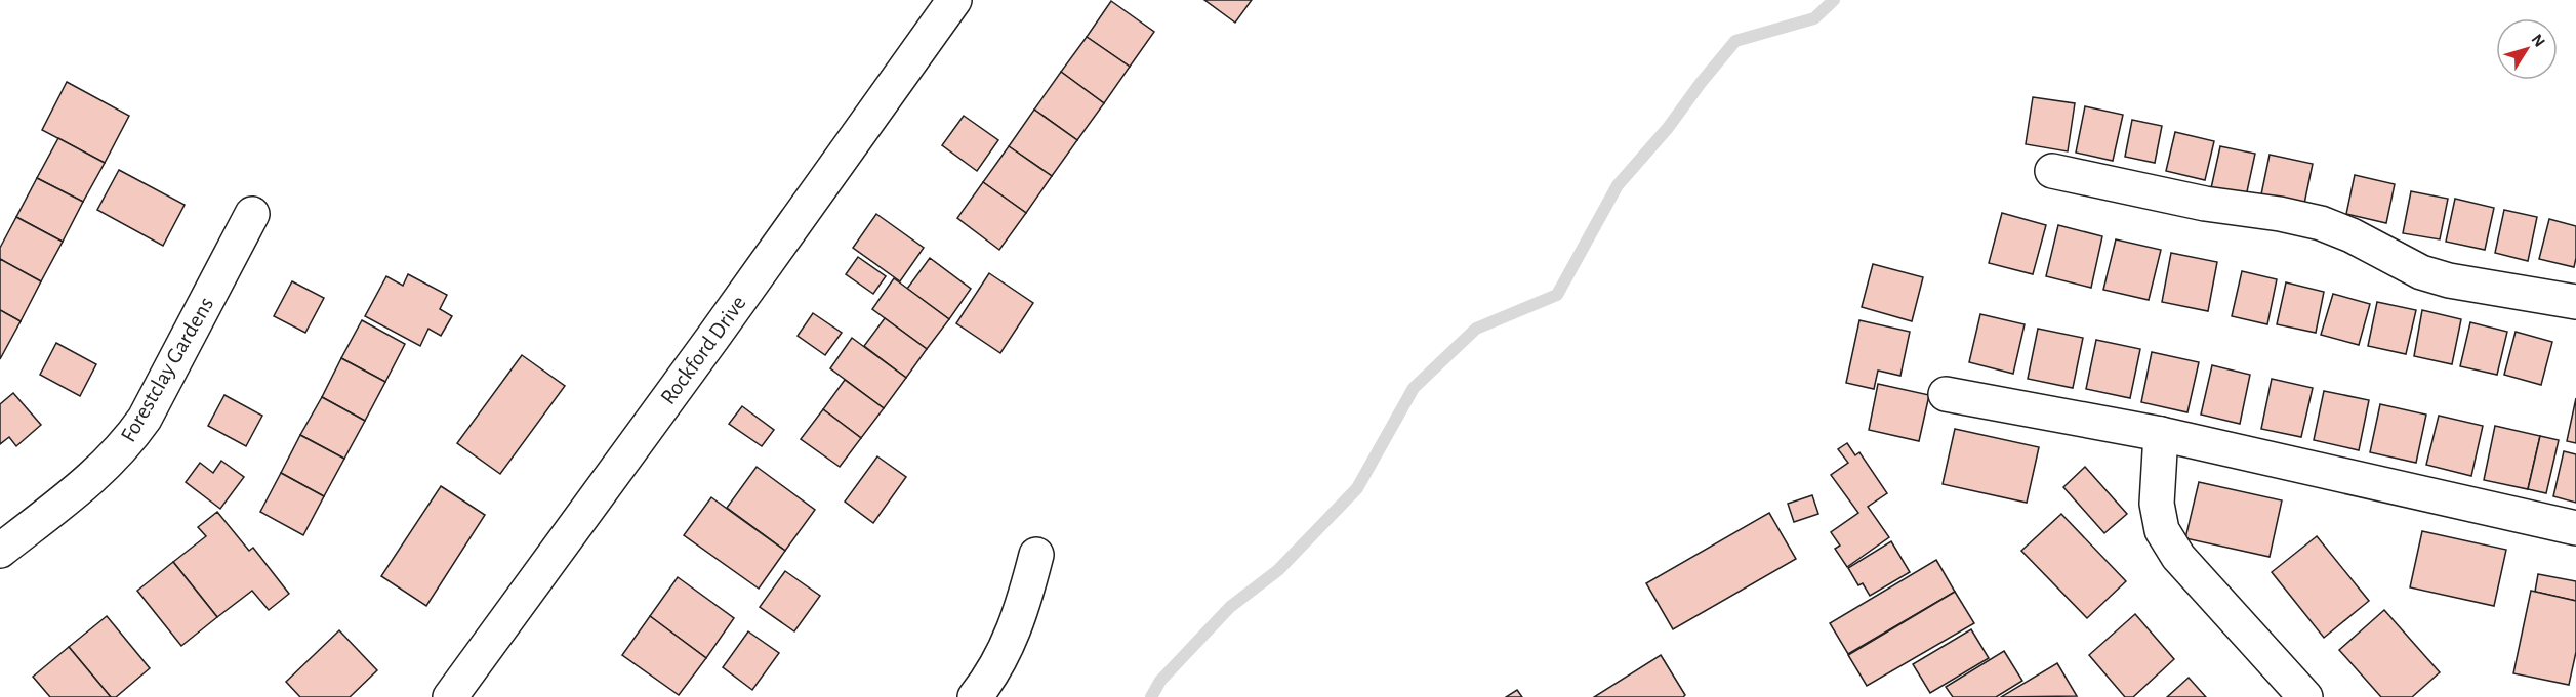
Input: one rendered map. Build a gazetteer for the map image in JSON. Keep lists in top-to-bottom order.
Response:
{
  "streets": {
    "street": ["Rockford Drive", "Forestclay Gardens"]
  },
  "north": "top right"
}
